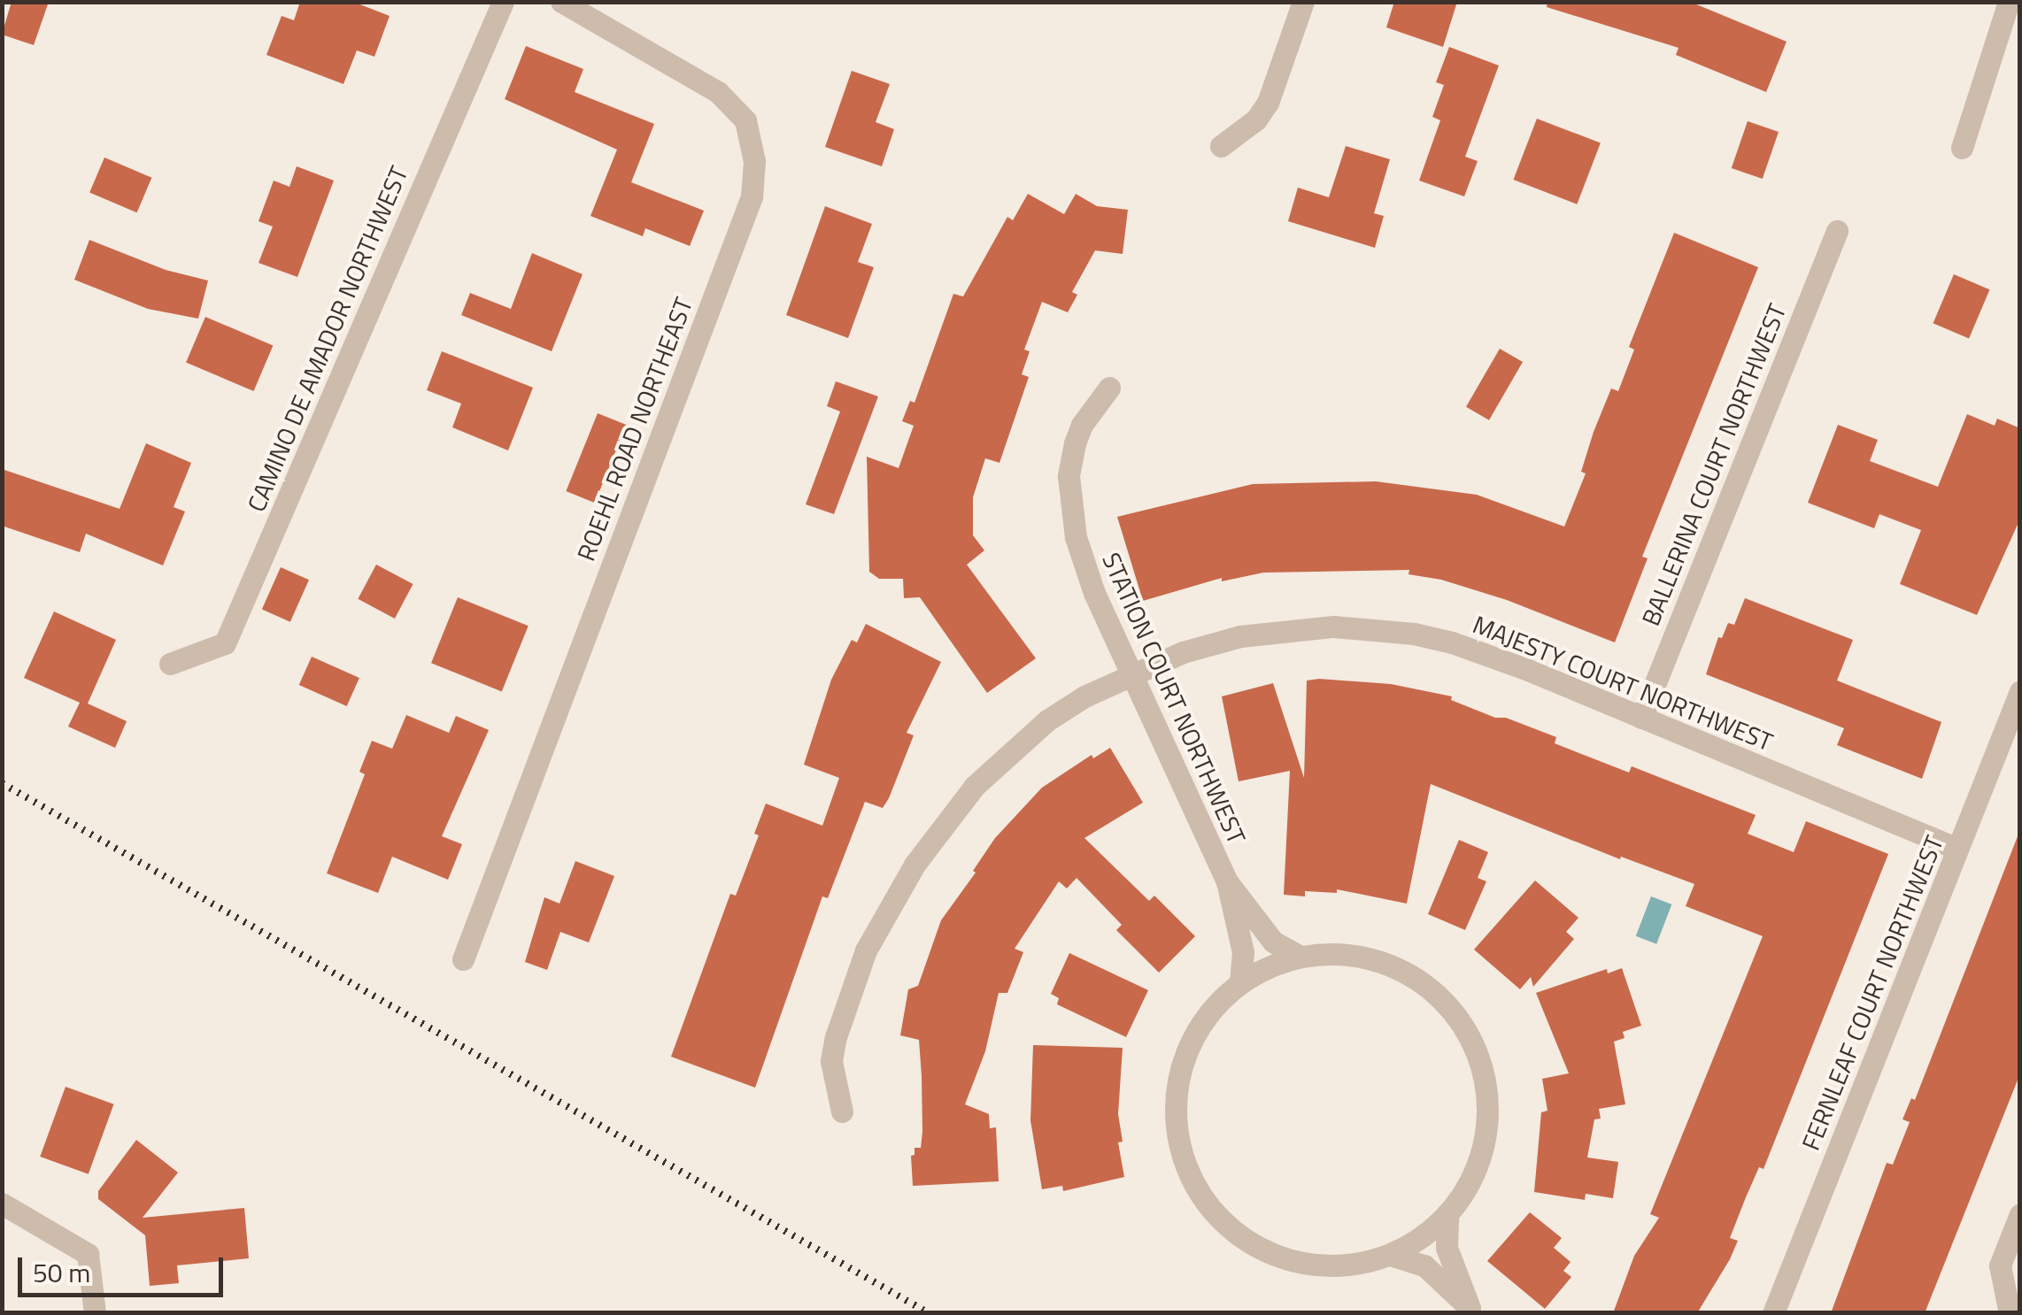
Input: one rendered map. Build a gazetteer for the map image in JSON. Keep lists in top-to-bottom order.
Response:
{
  "streets": {
    "street": [
      "CAMINO DE AMADOR NORTHWEST",
      "ROEHL ROAD NORTHEAST",
      "BALLERINA COURT NORTHWEST",
      "MAJESTY COURT NORTHWEST",
      "STATION COURT NORTHWEST",
      "FERNLEAF COURT NORTHWEST"
    ]
  },
  "crossings": [
    ["BALLERINA COURT NORTHWEST", "MAJESTY COURT NORTHWEST"],
    ["MAJESTY COURT NORTHWEST", "STATION COURT NORTHWEST"],
    ["MAJESTY COURT NORTHWEST", "FERNLEAF COURT NORTHWEST"]
  ],
  "scale_bar": "50 m"
}
